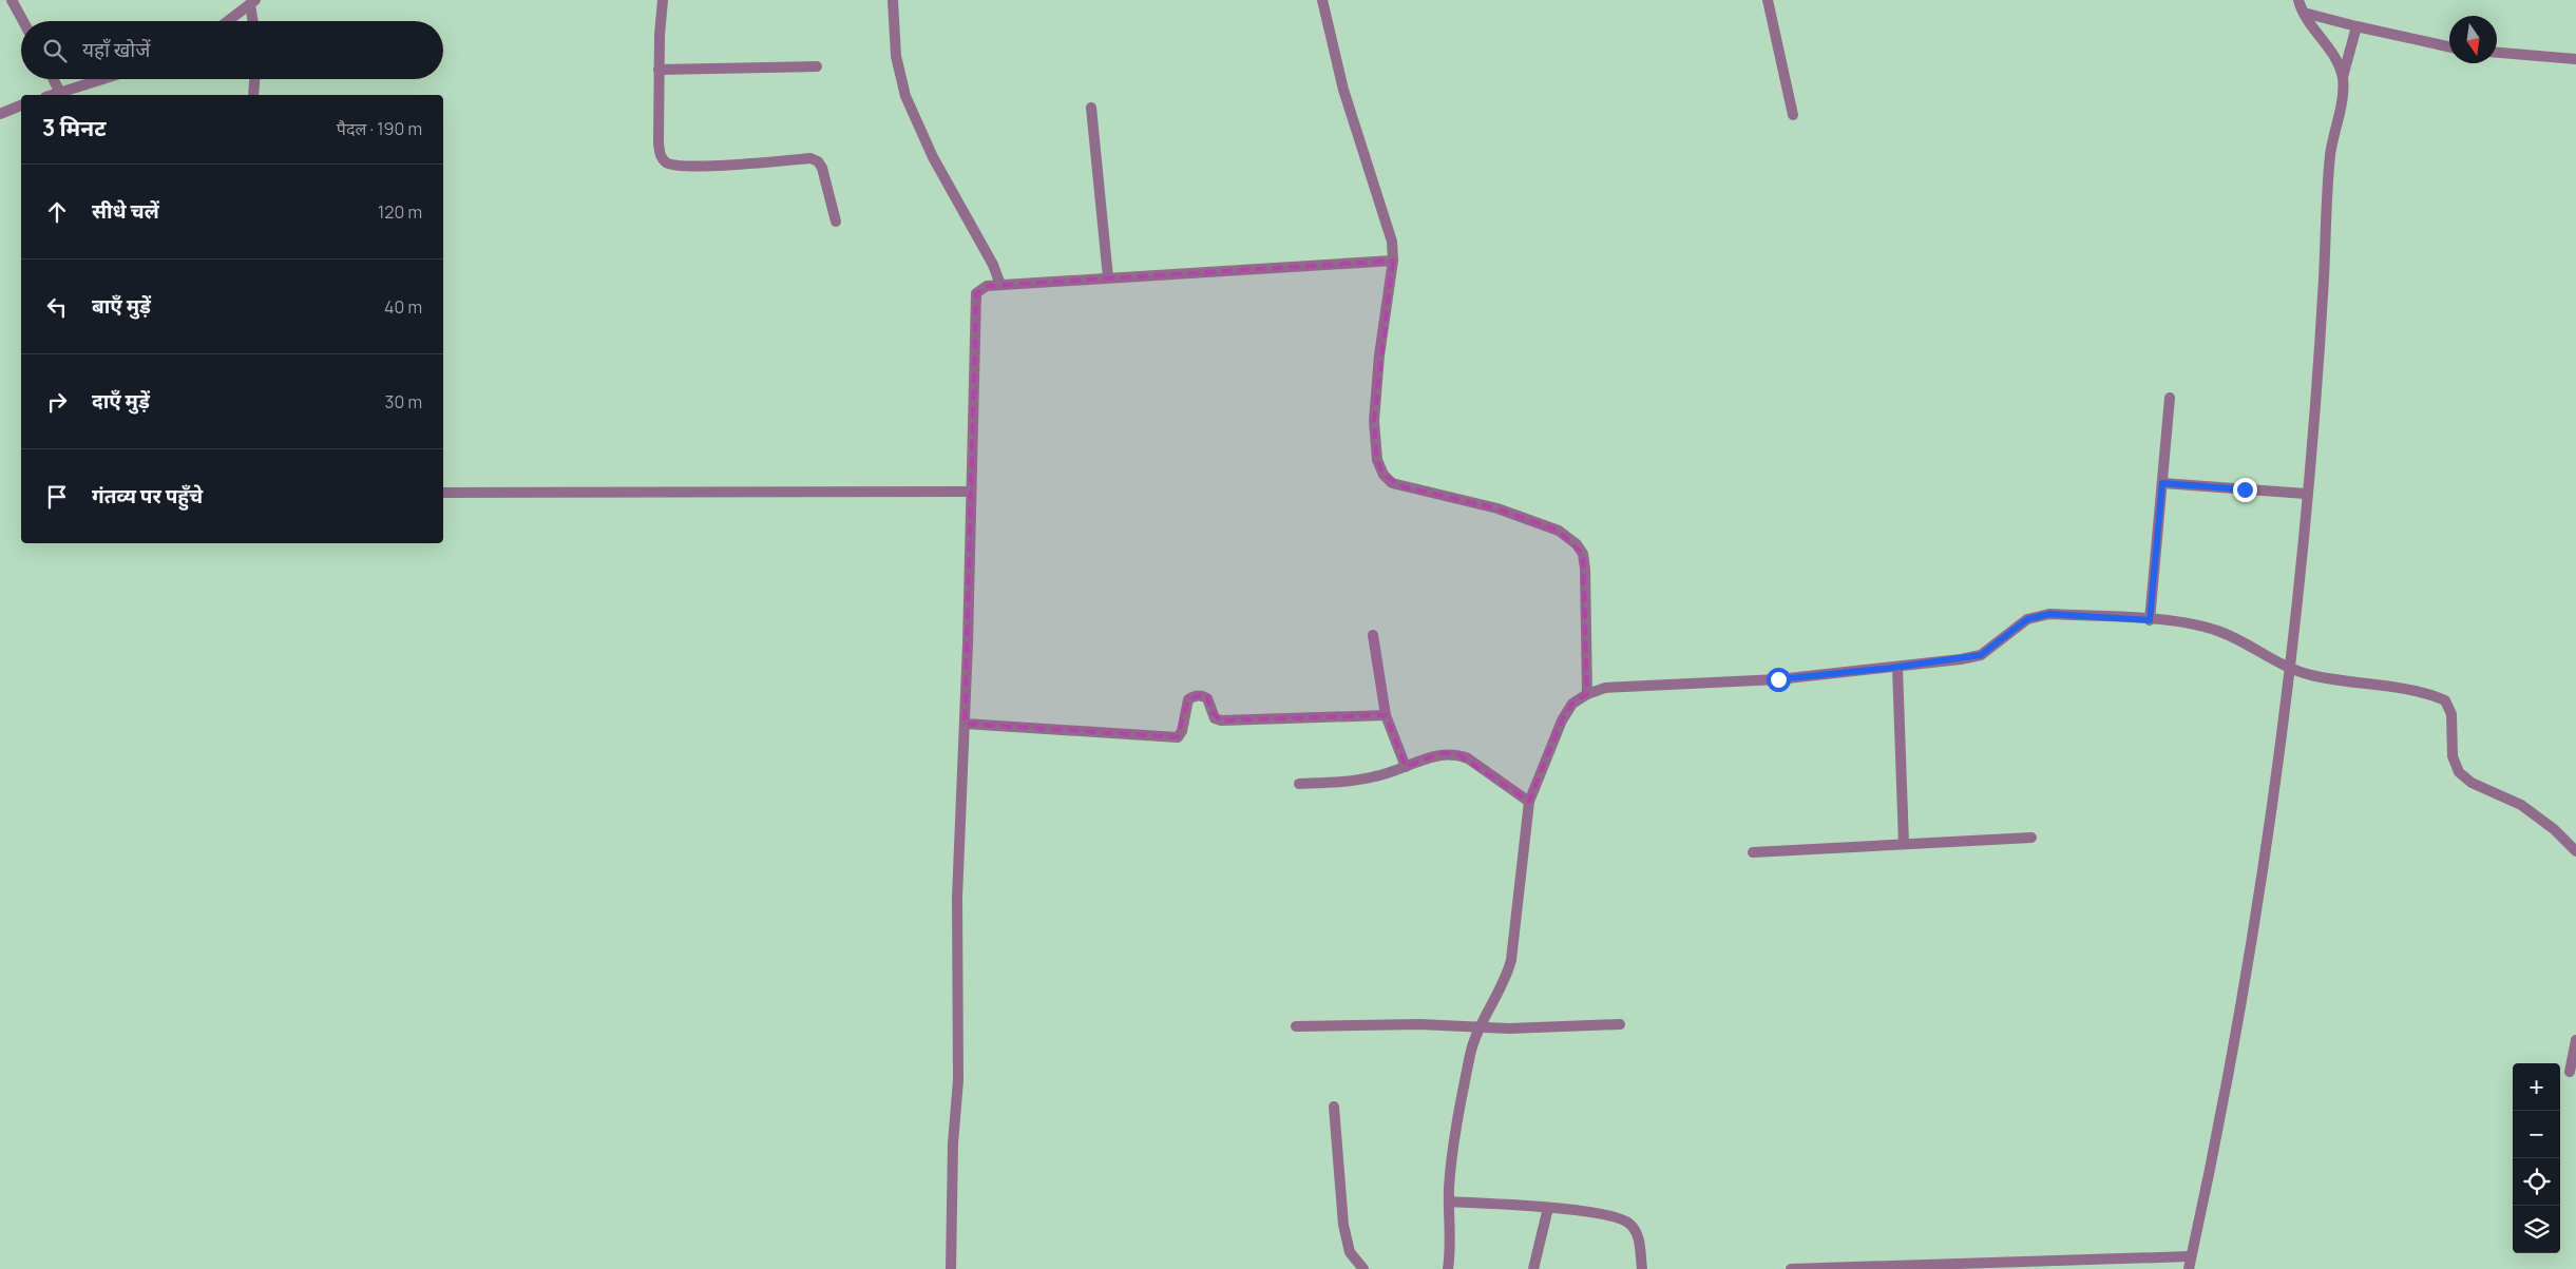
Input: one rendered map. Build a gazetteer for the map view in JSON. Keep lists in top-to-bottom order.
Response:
{
  "north": "bottom",
  "page": {
    "search": "यहाँ खोजें",
    "heading": ["3 मिनट", "पैदल · 190 m"],
    "list": [
      ["सीधे चलें", "120 m"],
      ["बाएँ मुड़ें", "40 m"],
      ["दाएँ मुड़ें", "30 m"],
      "गंतव्य पर पहुँचे"
    ],
    "map_buttons": ["+", "−"]
  }
}
